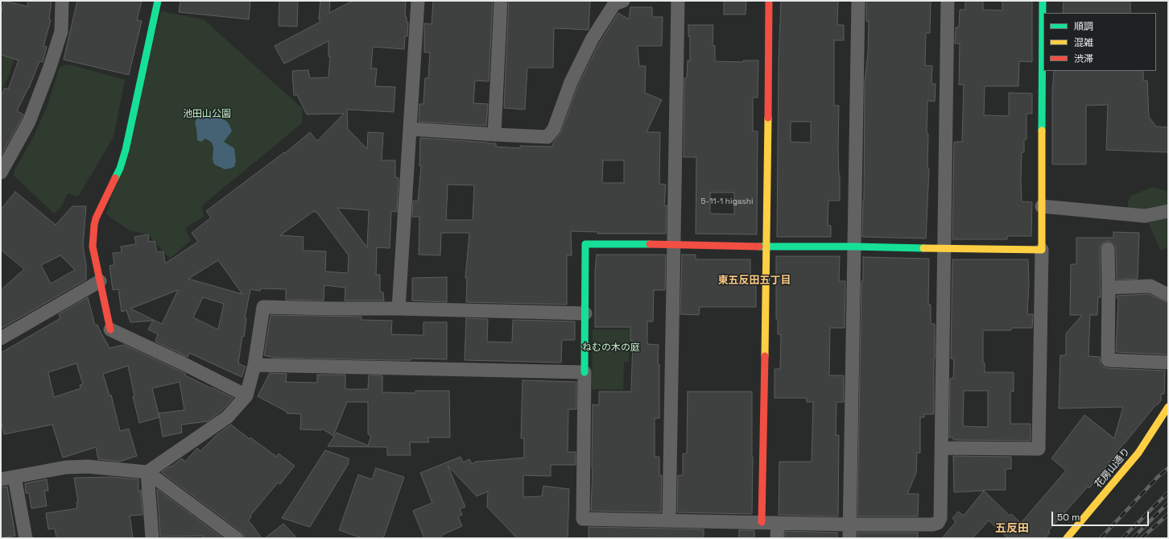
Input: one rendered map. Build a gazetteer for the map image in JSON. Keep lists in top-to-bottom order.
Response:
{
  "streets": {
    "street": ["花房山通り"]
  },
  "districts": ["東五反田五丁目", "五反田"],
  "parks": ["池田山公園", "ねむの木の庭"],
  "house_numbers": ["5-11-1 higashi"],
  "legend": ["順調", "混雑", "渋滞"],
  "scale_bar": "50 m"
}
